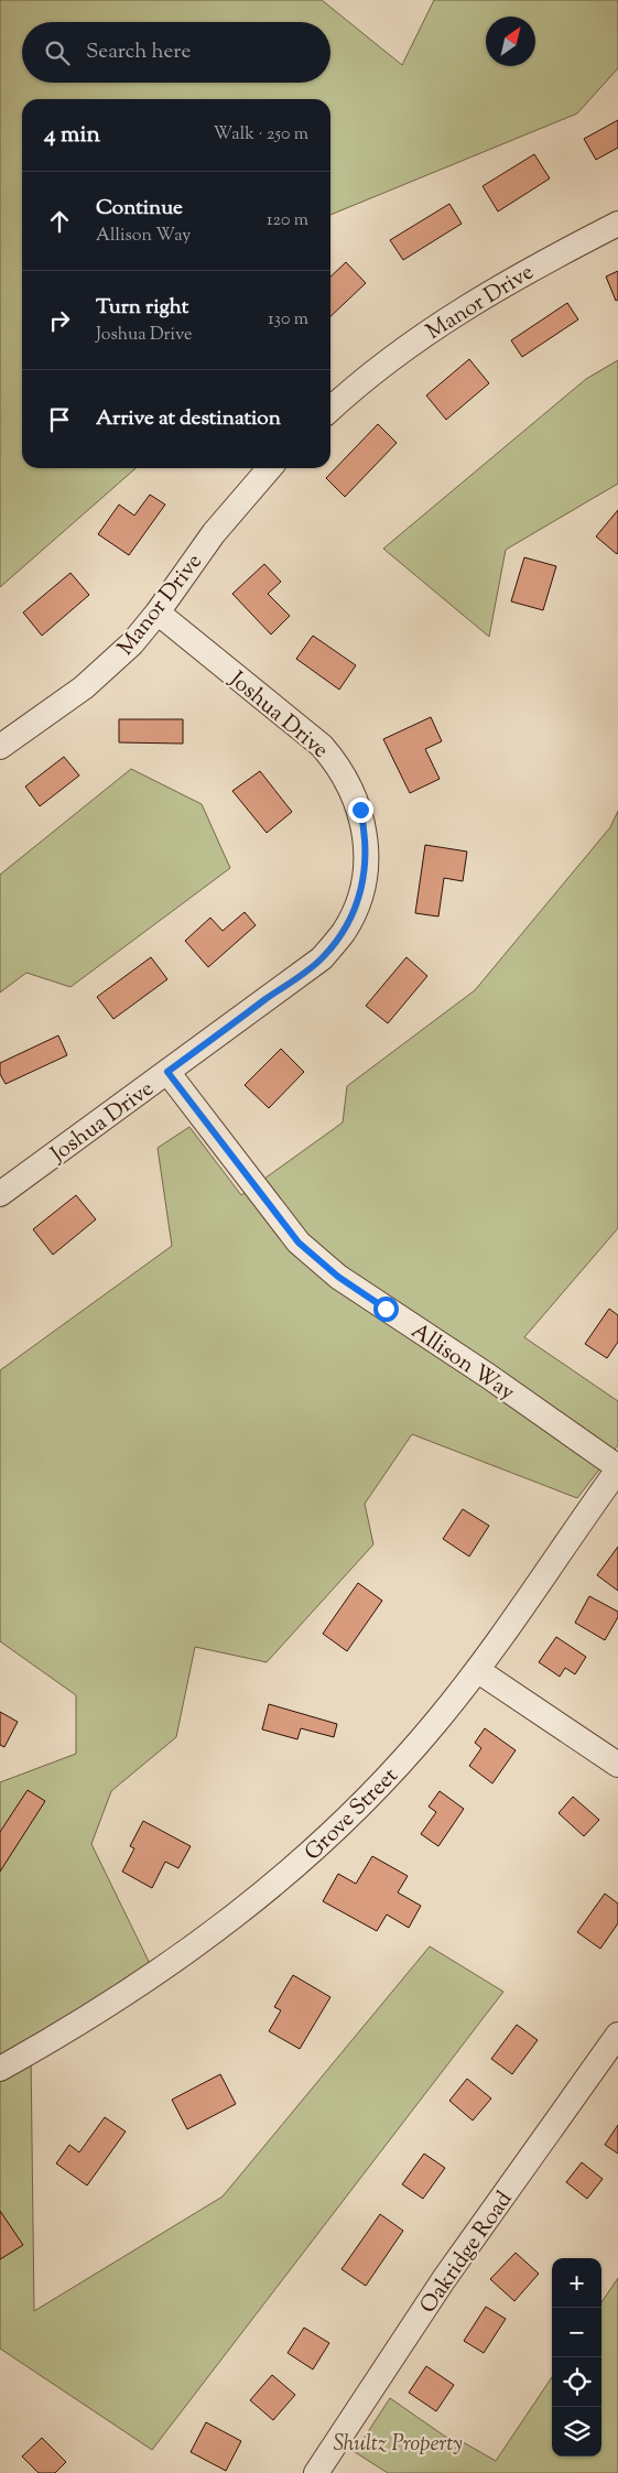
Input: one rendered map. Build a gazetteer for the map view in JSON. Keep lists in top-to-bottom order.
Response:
{
  "streets": {
    "street": [
      "Manor Drive",
      "Joshua Drive",
      "Allison Way",
      "Grove Street",
      "Oakridge Road"
    ]
  },
  "crossings": [
    ["Manor Drive", "Joshua Drive"],
    ["Joshua Drive", "Allison Way"],
    ["Allison Way", "Grove Street"]
  ],
  "parks": ["Shultz Property"],
  "north": "top right",
  "page": {
    "search": "Search here",
    "heading": ["4 min", "Walk · 250 m"],
    "list": [
      ["Continue", "Allison Way", "120 m"],
      ["Turn right", "Joshua Drive", "130 m"],
      "Arrive at destination"
    ],
    "map_buttons": ["+", "−"]
  }
}
